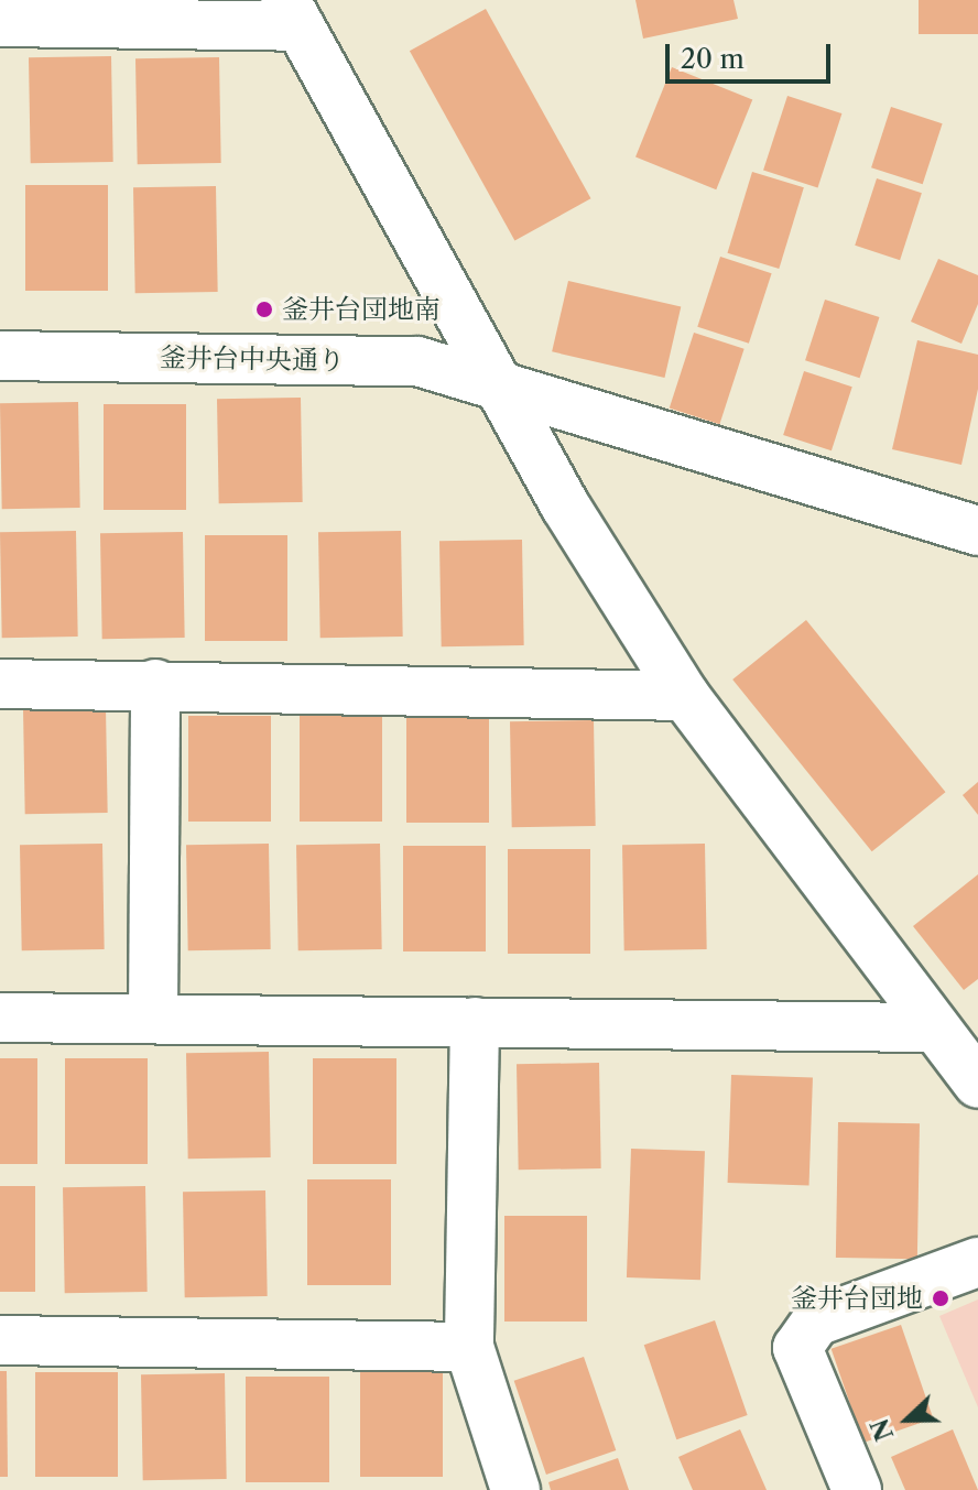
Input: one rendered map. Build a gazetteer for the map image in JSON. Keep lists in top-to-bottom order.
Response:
{
  "streets": {
    "street": ["釜井台中央通り"]
  },
  "places": ["釜井台団地南", "釜井台団地"],
  "scale_bar": "20 m",
  "north": "left"
}
